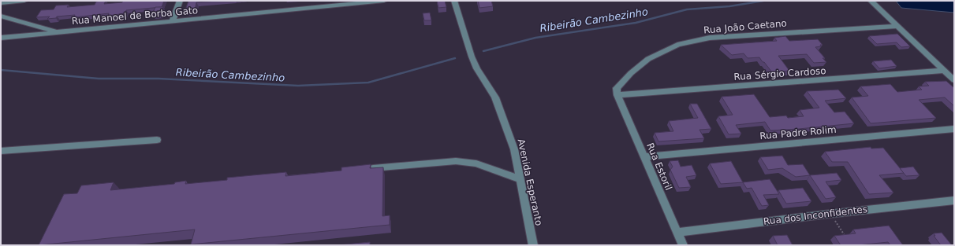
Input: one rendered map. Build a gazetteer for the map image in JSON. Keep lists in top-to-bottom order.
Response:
{
  "streets": {
    "street": [
      "Rua Manoel de Borba Gato",
      "Rua João Caetano",
      "Rua Sérgio Cardoso",
      "Rua Padre Rolim",
      "Rua Estoril",
      "Avenida Esperanto",
      "Rua dos Inconfidentes"
    ]
  },
  "crossings": [
    ["Rua João Caetano", "Rua Sérgio Cardoso"],
    ["Rua João Caetano", "Rua Estoril"],
    ["Rua Sérgio Cardoso", "Rua Estoril"],
    ["Rua Padre Rolim", "Rua Estoril"],
    ["Rua Estoril", "Rua dos Inconfidentes"]
  ],
  "water": ["Ribeirão Cambezinho"]
}
